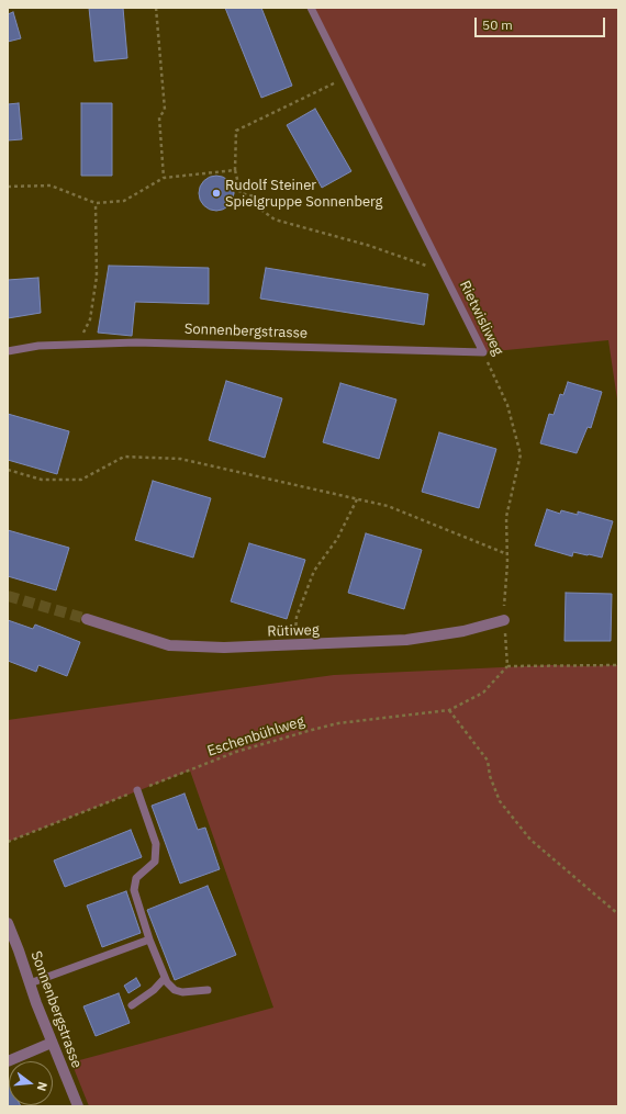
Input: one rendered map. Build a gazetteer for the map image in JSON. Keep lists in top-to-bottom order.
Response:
{
  "streets": {
    "street": ["Sonnenbergstrasse", "Rütiweg"],
    "lane": ["Rietwisliweg"],
    "path": ["Eschenbühlweg"]
  },
  "crossings": [
    ["Rietwisliweg", "Sonnenbergstrasse"],
    ["Rietwisliweg", "Rütiweg"],
    ["Rietwisliweg", "Eschenbühlweg"]
  ],
  "places": ["Rudolf Steiner Spielgruppe Sonnenberg"],
  "scale_bar": "50 m",
  "north": "right"
}
